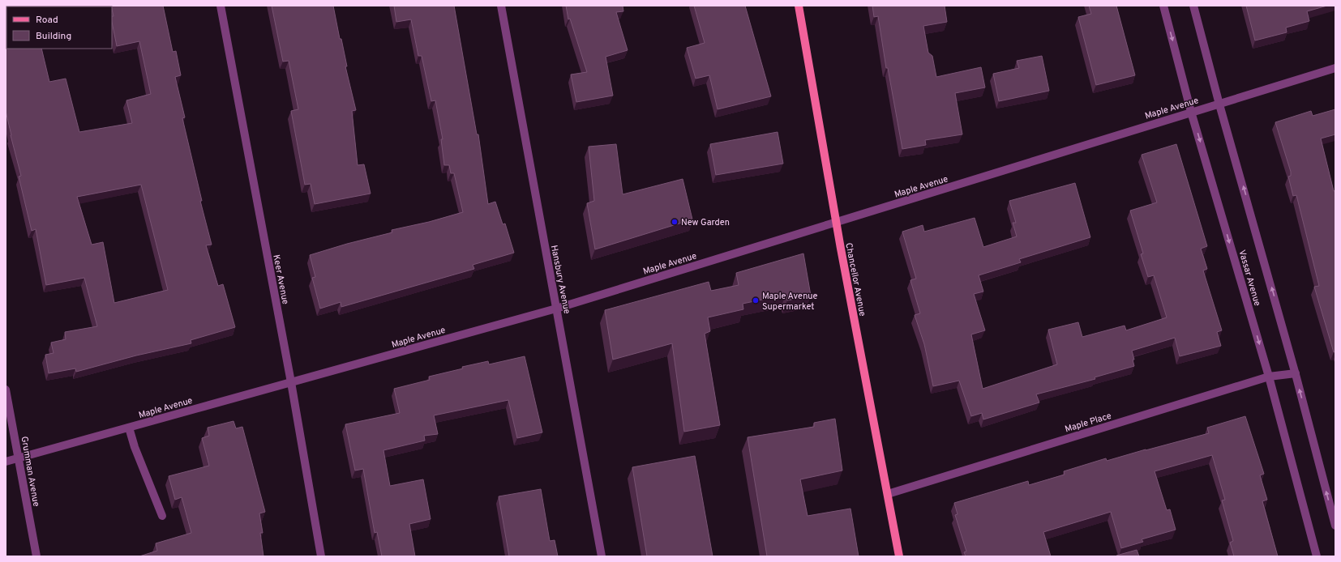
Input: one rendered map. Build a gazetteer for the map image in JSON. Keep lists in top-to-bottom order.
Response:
{
  "streets": {
    "main road": ["Chancellor Avenue"],
    "street": [
      "Maple Avenue",
      "Vassar Avenue",
      "Keer Avenue",
      "Hansbury Avenue",
      "Maple Place",
      "Grumman Avenue"
    ]
  },
  "crossings": [
    ["Maple Avenue", "Vassar Avenue"],
    ["Maple Avenue", "Keer Avenue"],
    ["Maple Avenue", "Hansbury Avenue"],
    ["Maple Avenue", "Chancellor Avenue"],
    ["Maple Avenue", "Grumman Avenue"],
    ["Vassar Avenue", "Maple Place"],
    ["Chancellor Avenue", "Maple Place"]
  ],
  "places": ["New Garden", "Maple Avenue Supermarket"],
  "legend": ["Road", "Building"]
}
